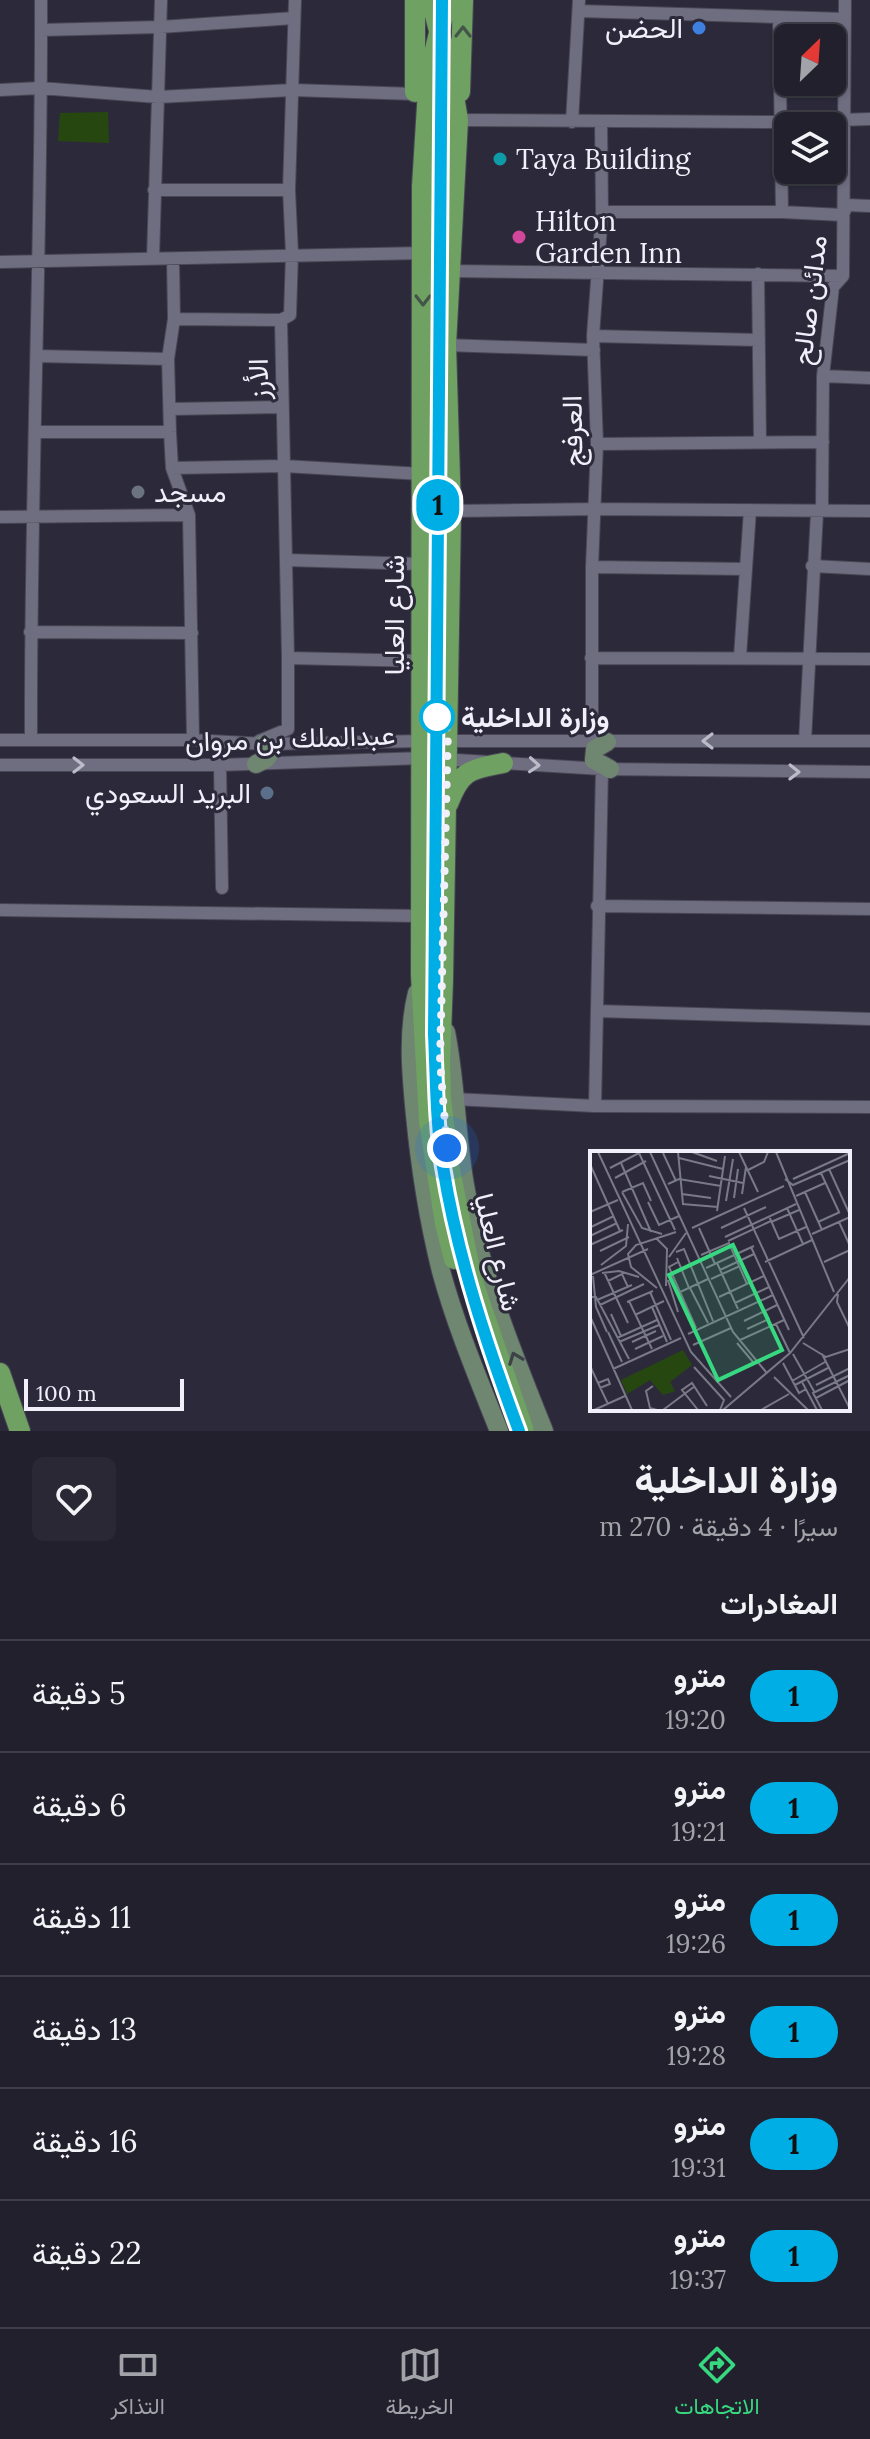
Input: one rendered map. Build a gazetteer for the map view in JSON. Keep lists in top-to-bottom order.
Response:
{
  "streets": {
    "main road": ["شارع العليا"],
    "street": [
      "مدائن صالح",
      "الأرز",
      "العرفج",
      "عبدالملك بن مروان"
    ]
  },
  "crossings": [
    ["مدائن صالح", "عبدالملك بن مروان"],
    ["الأرز", "عبدالملك بن مروان"],
    ["العرفج", "عبدالملك بن مروان"],
    ["شارع العليا", "عبدالملك بن مروان"]
  ],
  "places": [
    "الحضن",
    "Taya Building",
    "Hilton Garden Inn",
    "مسجد",
    "وزارة الداخلية",
    "البريد السعودي"
  ],
  "lines": ["metro line 1"],
  "scale_bar": "100 m",
  "north": "top right",
  "page": {
    "on_map": "1",
    "scale": "100 m",
    "heading": [
      ["وزارة الداخلية", "سيرًا · 4 دقيقة · 270 m"],
      "المغادرات"
    ],
    "list": [
      {
        "mark": "1",
        "name": "مترو",
        "note": "19:20",
        "value": "5 دقيقة"
      },
      {
        "mark": "1",
        "name": "مترو",
        "note": "19:21",
        "value": "6 دقيقة"
      },
      {
        "mark": "1",
        "name": "مترو",
        "note": "19:26",
        "value": "11 دقيقة"
      },
      {
        "mark": "1",
        "name": "مترو",
        "note": "19:28",
        "value": "13 دقيقة"
      },
      {
        "mark": "1",
        "name": "مترو",
        "note": "19:31",
        "value": "16 دقيقة"
      },
      {
        "mark": "1",
        "name": "مترو",
        "note": "19:37",
        "value": "22 دقيقة"
      }
    ],
    "tabs": ["الاتجاهات", "الخريطة", "التذاكر"]
  }
}
